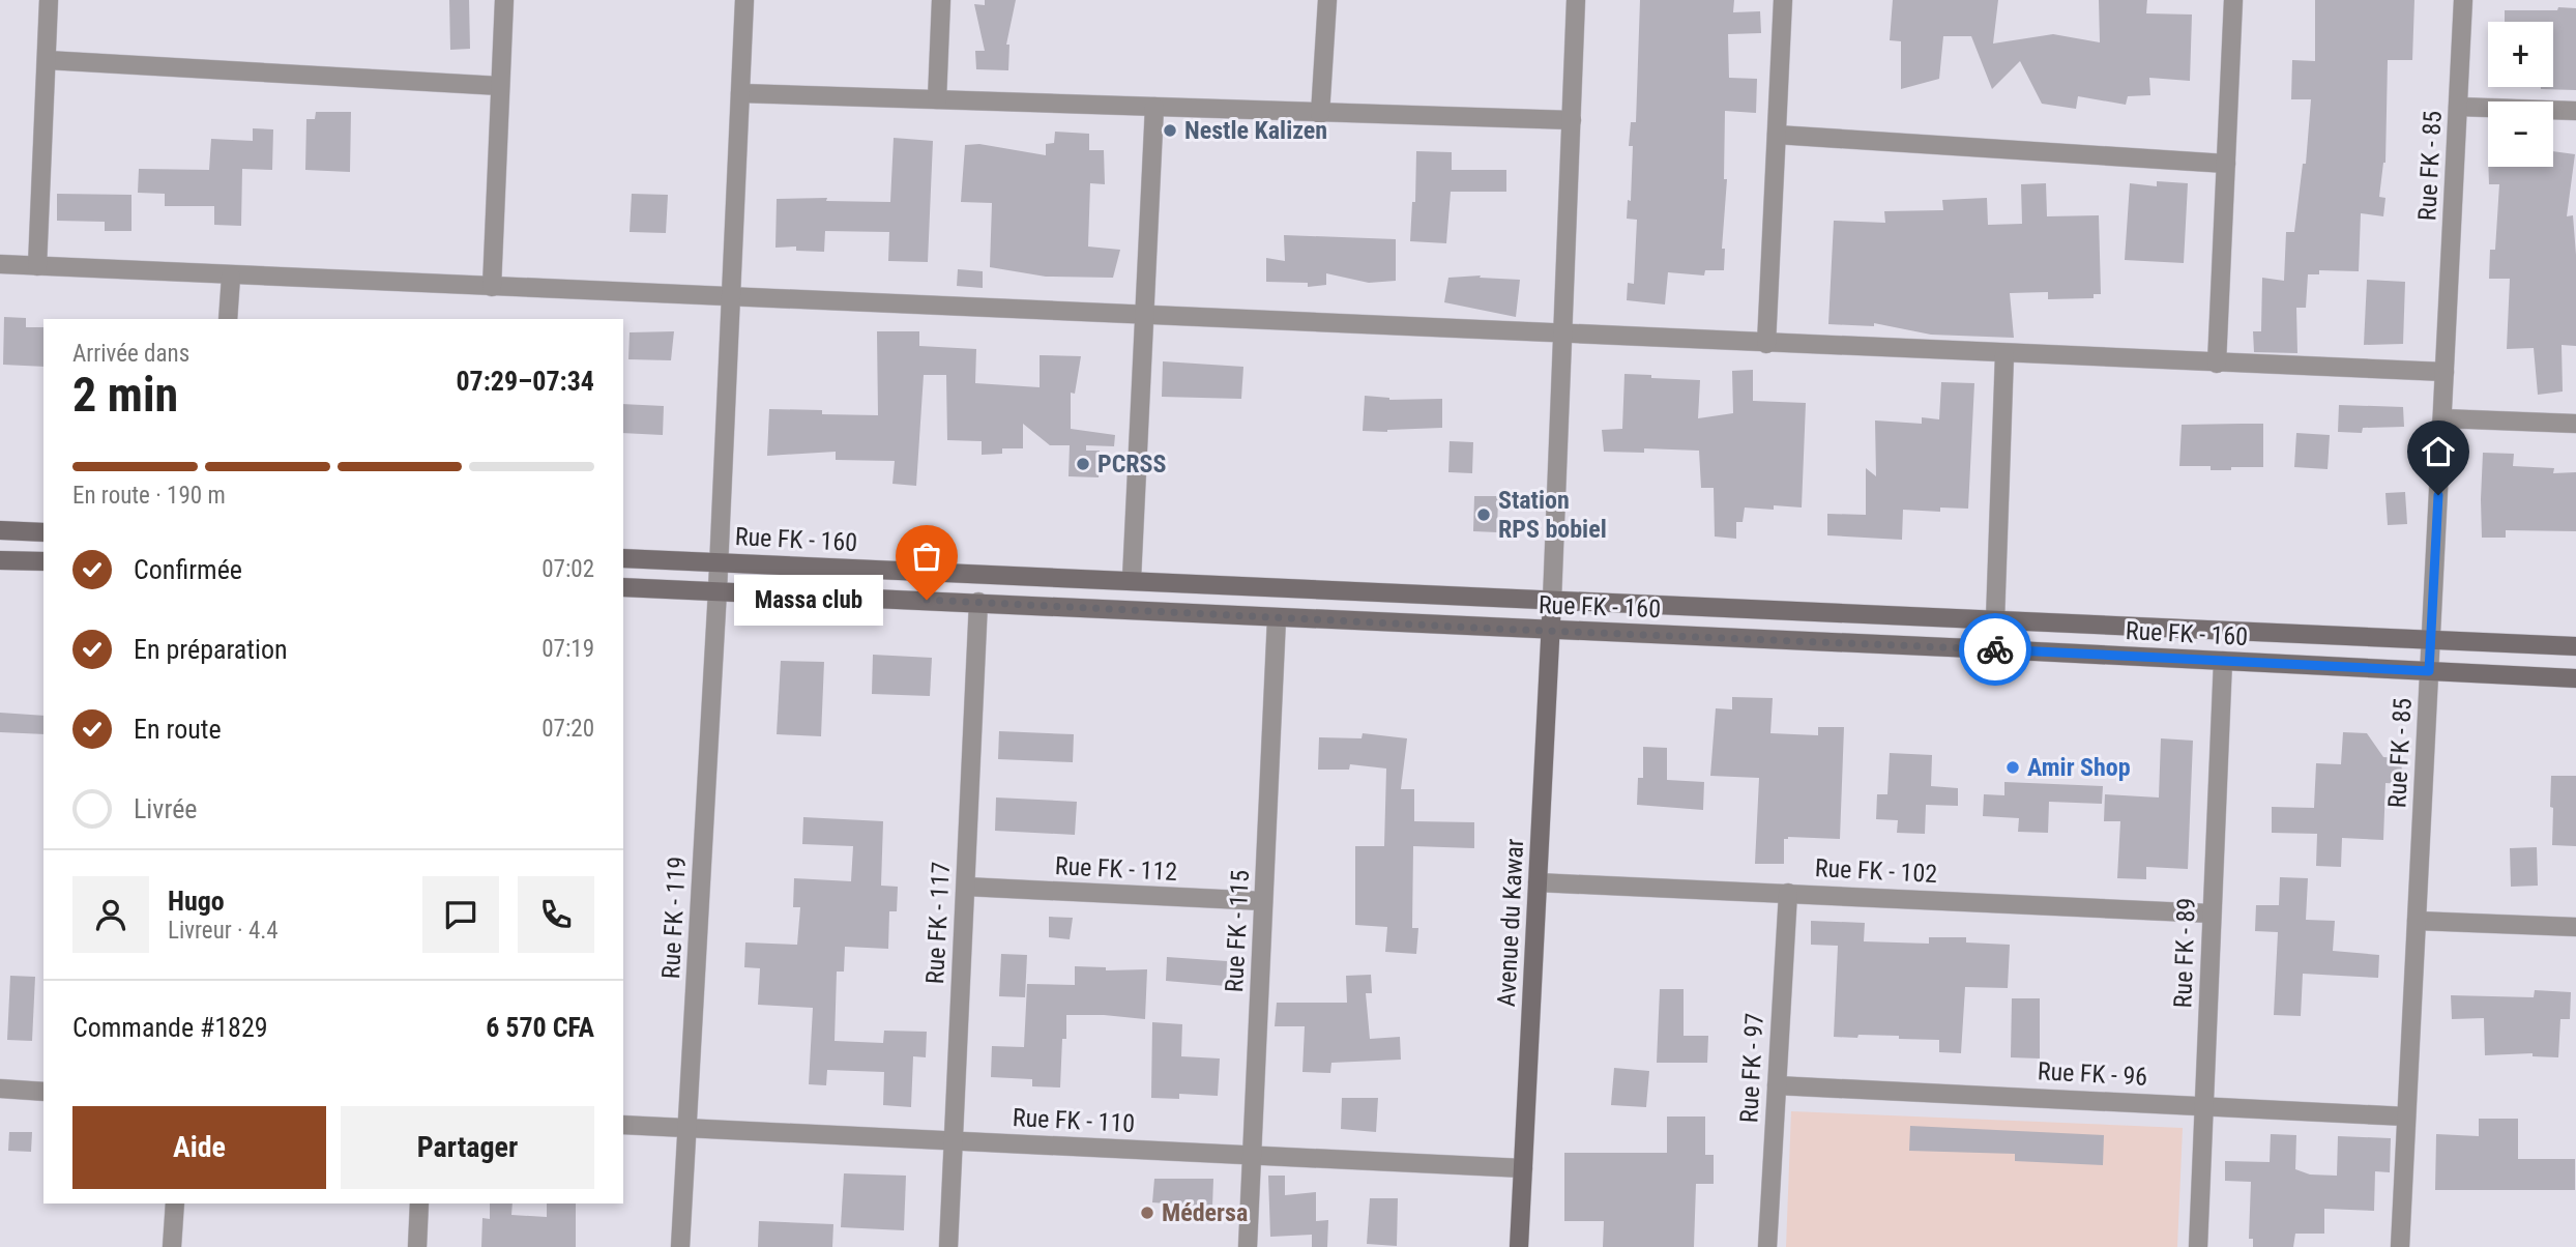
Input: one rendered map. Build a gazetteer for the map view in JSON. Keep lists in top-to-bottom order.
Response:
{
  "streets": {
    "main road": ["Rue FK - 160", "Avenue du Kawar"],
    "street": [
      "Rue FK - 85",
      "Rue FK - 112",
      "Rue FK - 102",
      "Rue FK - 119",
      "Rue FK - 117",
      "Rue FK - 115",
      "Rue FK - 89",
      "Rue FK - 97",
      "Rue FK - 96",
      "Rue FK - 110"
    ]
  },
  "crossings": [
    ["Rue FK - 85", "Rue FK - 160"],
    ["Rue FK - 85", "Rue FK - 96"],
    ["Rue FK - 160", "Rue FK - 119"],
    ["Rue FK - 160", "Rue FK - 117"],
    ["Rue FK - 160", "Avenue du Kawar"],
    ["Rue FK - 160", "Rue FK - 115"],
    ["Rue FK - 160", "Rue FK - 89"],
    ["Rue FK - 112", "Rue FK - 117"],
    ["Rue FK - 112", "Rue FK - 115"],
    ["Rue FK - 102", "Avenue du Kawar"],
    ["Rue FK - 102", "Rue FK - 89"],
    ["Rue FK - 102", "Rue FK - 97"],
    ["Rue FK - 119", "Rue FK - 110"],
    ["Rue FK - 117", "Rue FK - 110"],
    ["Avenue du Kawar", "Rue FK - 110"],
    ["Rue FK - 115", "Rue FK - 110"],
    ["Rue FK - 89", "Rue FK - 96"],
    ["Rue FK - 97", "Rue FK - 96"]
  ],
  "places": [
    "Nestle Kalizen",
    "PCRSS",
    "Station RPS bobiel",
    "Massa club",
    "Amir Shop",
    "Médersa"
  ],
  "page": {
    "map_buttons": ["+", "−"],
    "heading": ["2 min", "Arrivée dans", "07:29–07:34"],
    "panel": [
      "Hugo",
      "Livreur · 4.4",
      "Commande #1829",
      "6 570 CFA"
    ],
    "bar": "En route · 190 m",
    "list": [
      ["Confirmée", "07:02"],
      ["En préparation", "07:19"],
      ["En route", "07:20"],
      "Livrée"
    ],
    "bubble": "Massa club",
    "buttons": ["Aide", "Partager"]
  }
}
